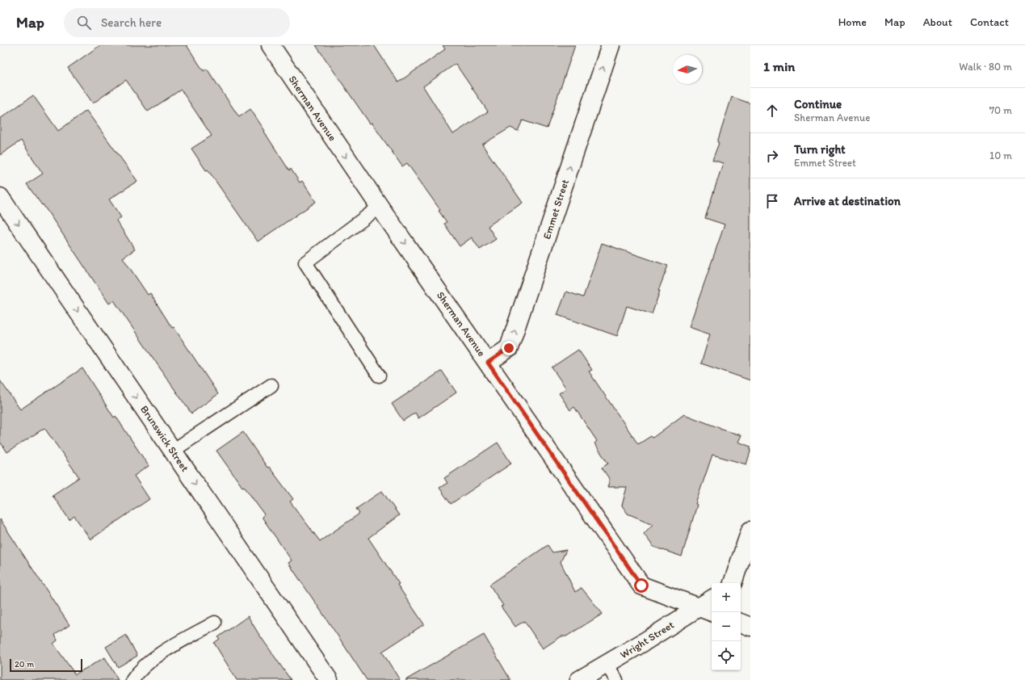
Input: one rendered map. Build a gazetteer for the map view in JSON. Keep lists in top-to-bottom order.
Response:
{
  "streets": {
    "street": [
      "Sherman Avenue",
      "Emmet Street",
      "Brunswick Street",
      "Wright Street"
    ]
  },
  "crossings": [
    ["Sherman Avenue", "Emmet Street"],
    ["Sherman Avenue", "Wright Street"]
  ],
  "one_way": ["Sherman Avenue", "Emmet Street", "Brunswick Street"],
  "scale_bar": "20 m",
  "north": "left",
  "page": {
    "header": "Map",
    "search": "Search here",
    "nav": [
      "Home",
      "Map",
      "About",
      "Contact"
    ],
    "heading": ["1 min", "Walk · 80 m"],
    "list": [
      ["Continue", "Sherman Avenue", "70 m"],
      ["Turn right", "Emmet Street", "10 m"],
      "Arrive at destination"
    ],
    "map_buttons": ["+", "−"],
    "scale": "20 m"
  }
}
